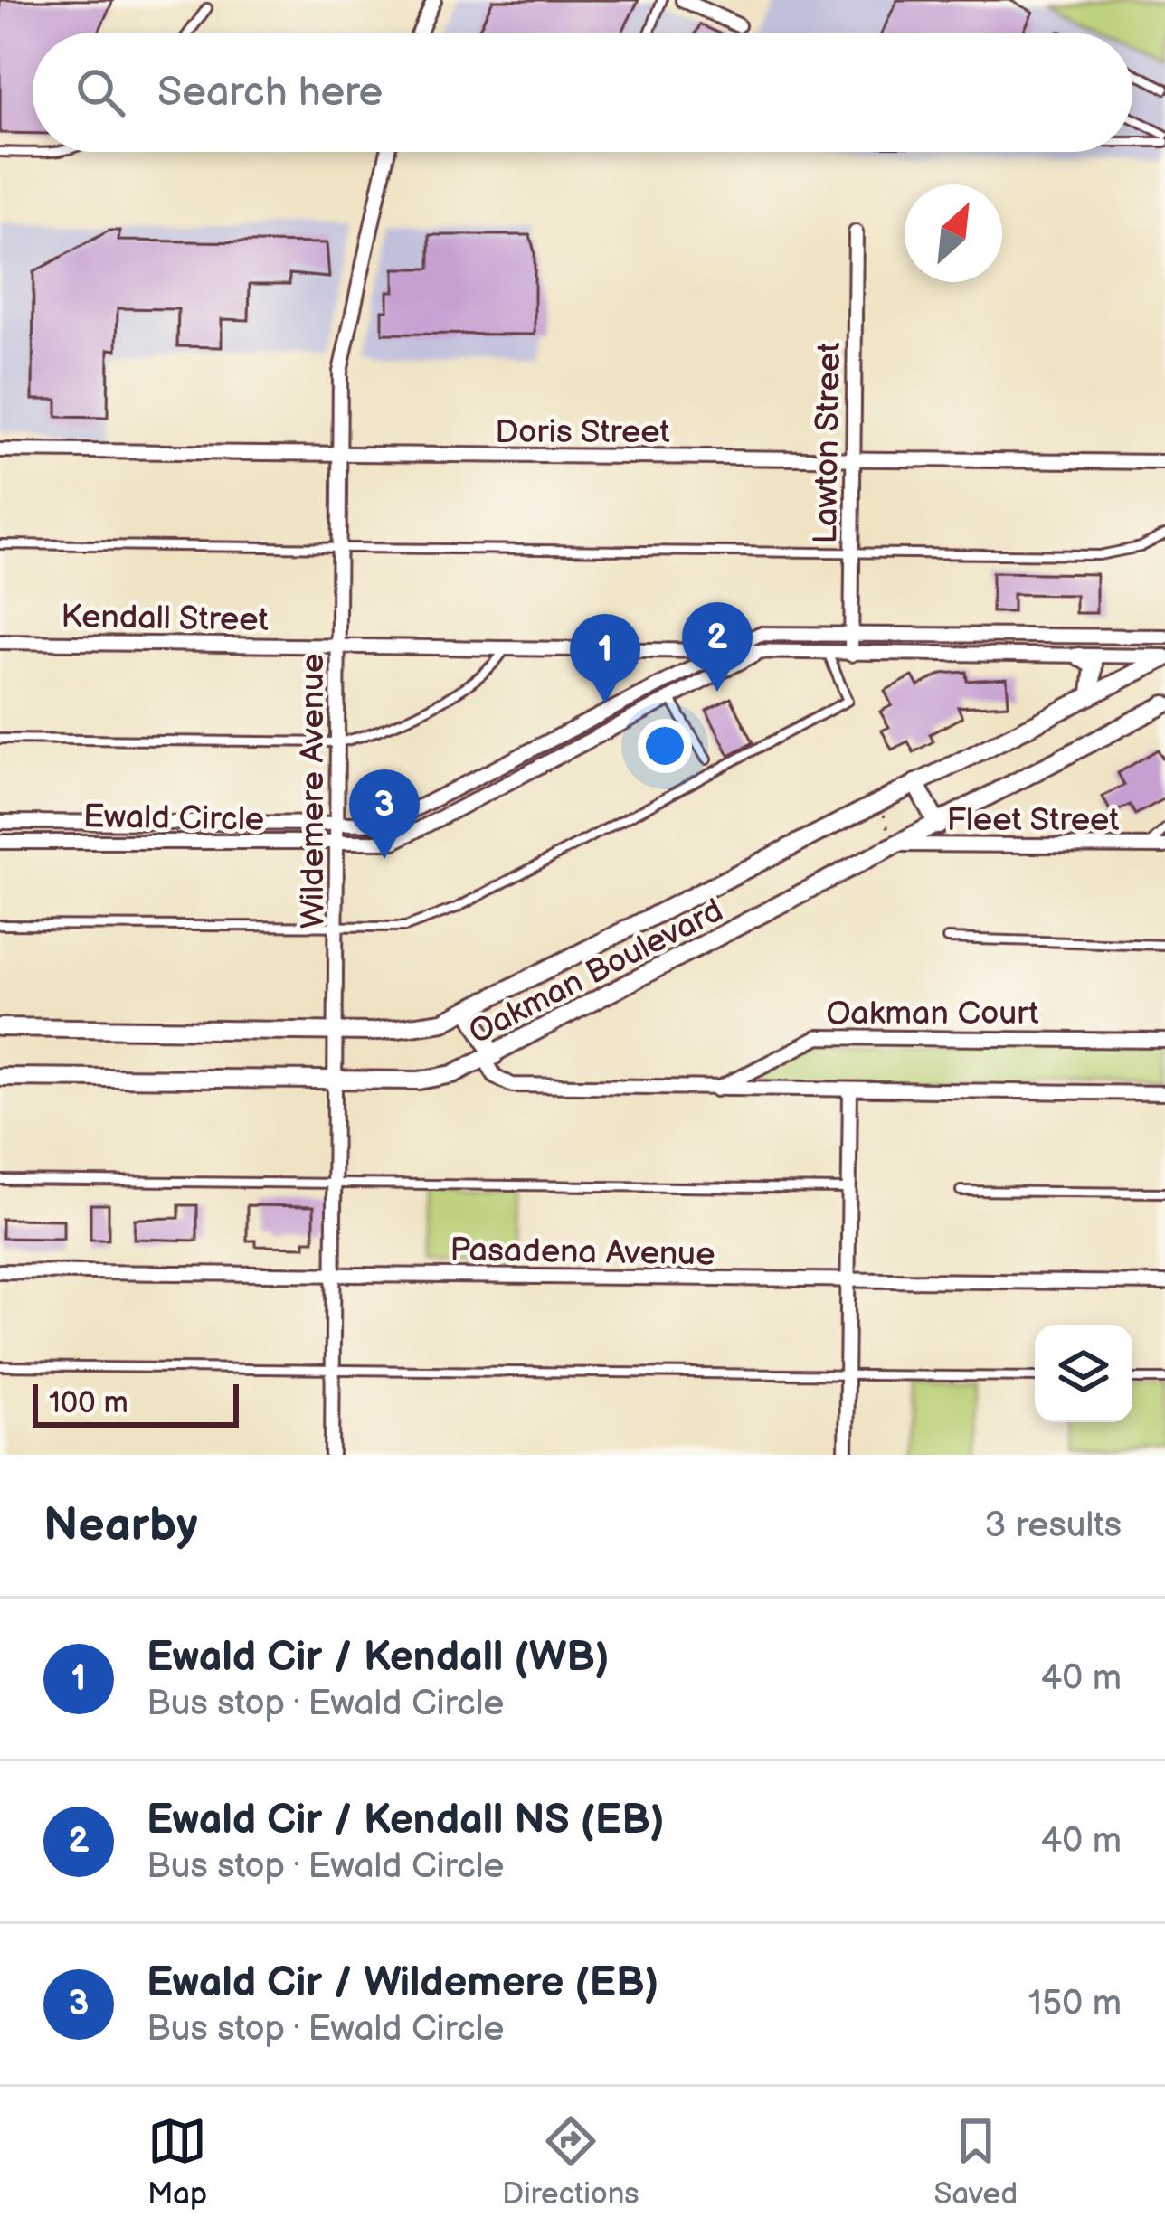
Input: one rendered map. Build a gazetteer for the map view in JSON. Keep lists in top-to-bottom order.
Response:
{
  "streets": {
    "street": [
      "Doris Street",
      "Lawton Street",
      "Kendall Street",
      "Wildemere Avenue",
      "Ewald Circle",
      "Fleet Street",
      "Oakman Boulevard",
      "Oakman Court",
      "Pasadena Avenue"
    ]
  },
  "crossings": [
    ["Doris Street", "Lawton Street"],
    ["Doris Street", "Wildemere Avenue"],
    ["Lawton Street", "Kendall Street"],
    ["Kendall Street", "Wildemere Avenue"],
    ["Kendall Street", "Ewald Circle"],
    ["Kendall Street", "Oakman Boulevard"],
    ["Wildemere Avenue", "Ewald Circle"],
    ["Wildemere Avenue", "Oakman Boulevard"],
    ["Wildemere Avenue", "Pasadena Avenue"],
    ["Fleet Street", "Oakman Boulevard"],
    ["Oakman Boulevard", "Oakman Court"]
  ],
  "scale_bar": "100 m",
  "north": "top right",
  "page": {
    "search": "Search here",
    "pins": ["2", "1", "3"],
    "scale": "100 m",
    "heading": ["Nearby", "3 results"],
    "list": [
      {
        "mark": "1",
        "name": "Ewald Cir / Kendall (WB)",
        "note": "Bus stop · Ewald Circle",
        "value": "40 m"
      },
      {
        "mark": "2",
        "name": "Ewald Cir / Kendall NS (EB)",
        "note": "Bus stop · Ewald Circle",
        "value": "40 m"
      },
      {
        "mark": "3",
        "name": "Ewald Cir / Wildemere (EB)",
        "note": "Bus stop · Ewald Circle",
        "value": "150 m"
      }
    ],
    "nav": ["Map", "Directions", "Saved"]
  }
}
